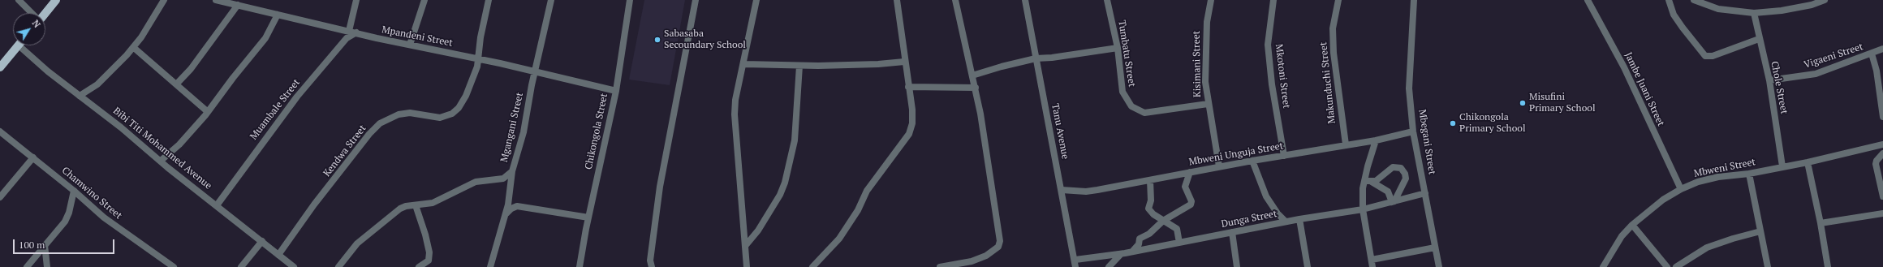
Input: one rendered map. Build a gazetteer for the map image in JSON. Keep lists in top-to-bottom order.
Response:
{
  "streets": {
    "street": [
      "Mpandeni Street",
      "Tumbatu Street",
      "Vigaeni Street",
      "Kisimani Street",
      "Mkotoni Street",
      "Makunduchi Street",
      "Chole Street",
      "Jambe Juani Street",
      "Muambale Street",
      "Mgangani Street",
      "Chikongola Street",
      "Tanu Avenue",
      "Mbegani Street",
      "Bibi Titi Mohammed Avenue",
      "Kendwa Street",
      "Mbweni Unguja Street",
      "Mbweni Street",
      "Chamwino Street",
      "Dunga Street"
    ]
  },
  "crossings": [
    ["Mpandeni Street", "Muambale Street"],
    ["Mpandeni Street", "Mgangani Street"],
    ["Mpandeni Street", "Chikongola Street"],
    ["Mpandeni Street", "Kendwa Street"],
    ["Tumbatu Street", "Kisimani Street"],
    ["Vigaeni Street", "Chole Street"],
    ["Kisimani Street", "Mbweni Unguja Street"],
    ["Mkotoni Street", "Mbweni Unguja Street"],
    ["Makunduchi Street", "Mbweni Unguja Street"],
    ["Chole Street", "Mbweni Street"],
    ["Jambe Juani Street", "Mbweni Street"],
    ["Muambale Street", "Bibi Titi Mohammed Avenue"],
    ["Tanu Avenue", "Mbweni Unguja Street"],
    ["Tanu Avenue", "Dunga Street"],
    ["Mbegani Street", "Mbweni Unguja Street"],
    ["Mbegani Street", "Dunga Street"],
    ["Bibi Titi Mohammed Avenue", "Kendwa Street"]
  ],
  "places": ["Sabasaba Secoundary School", "Misufini Primary School", "Chikongola Primary School"],
  "scale_bar": "100 m",
  "north": "top right"
}
